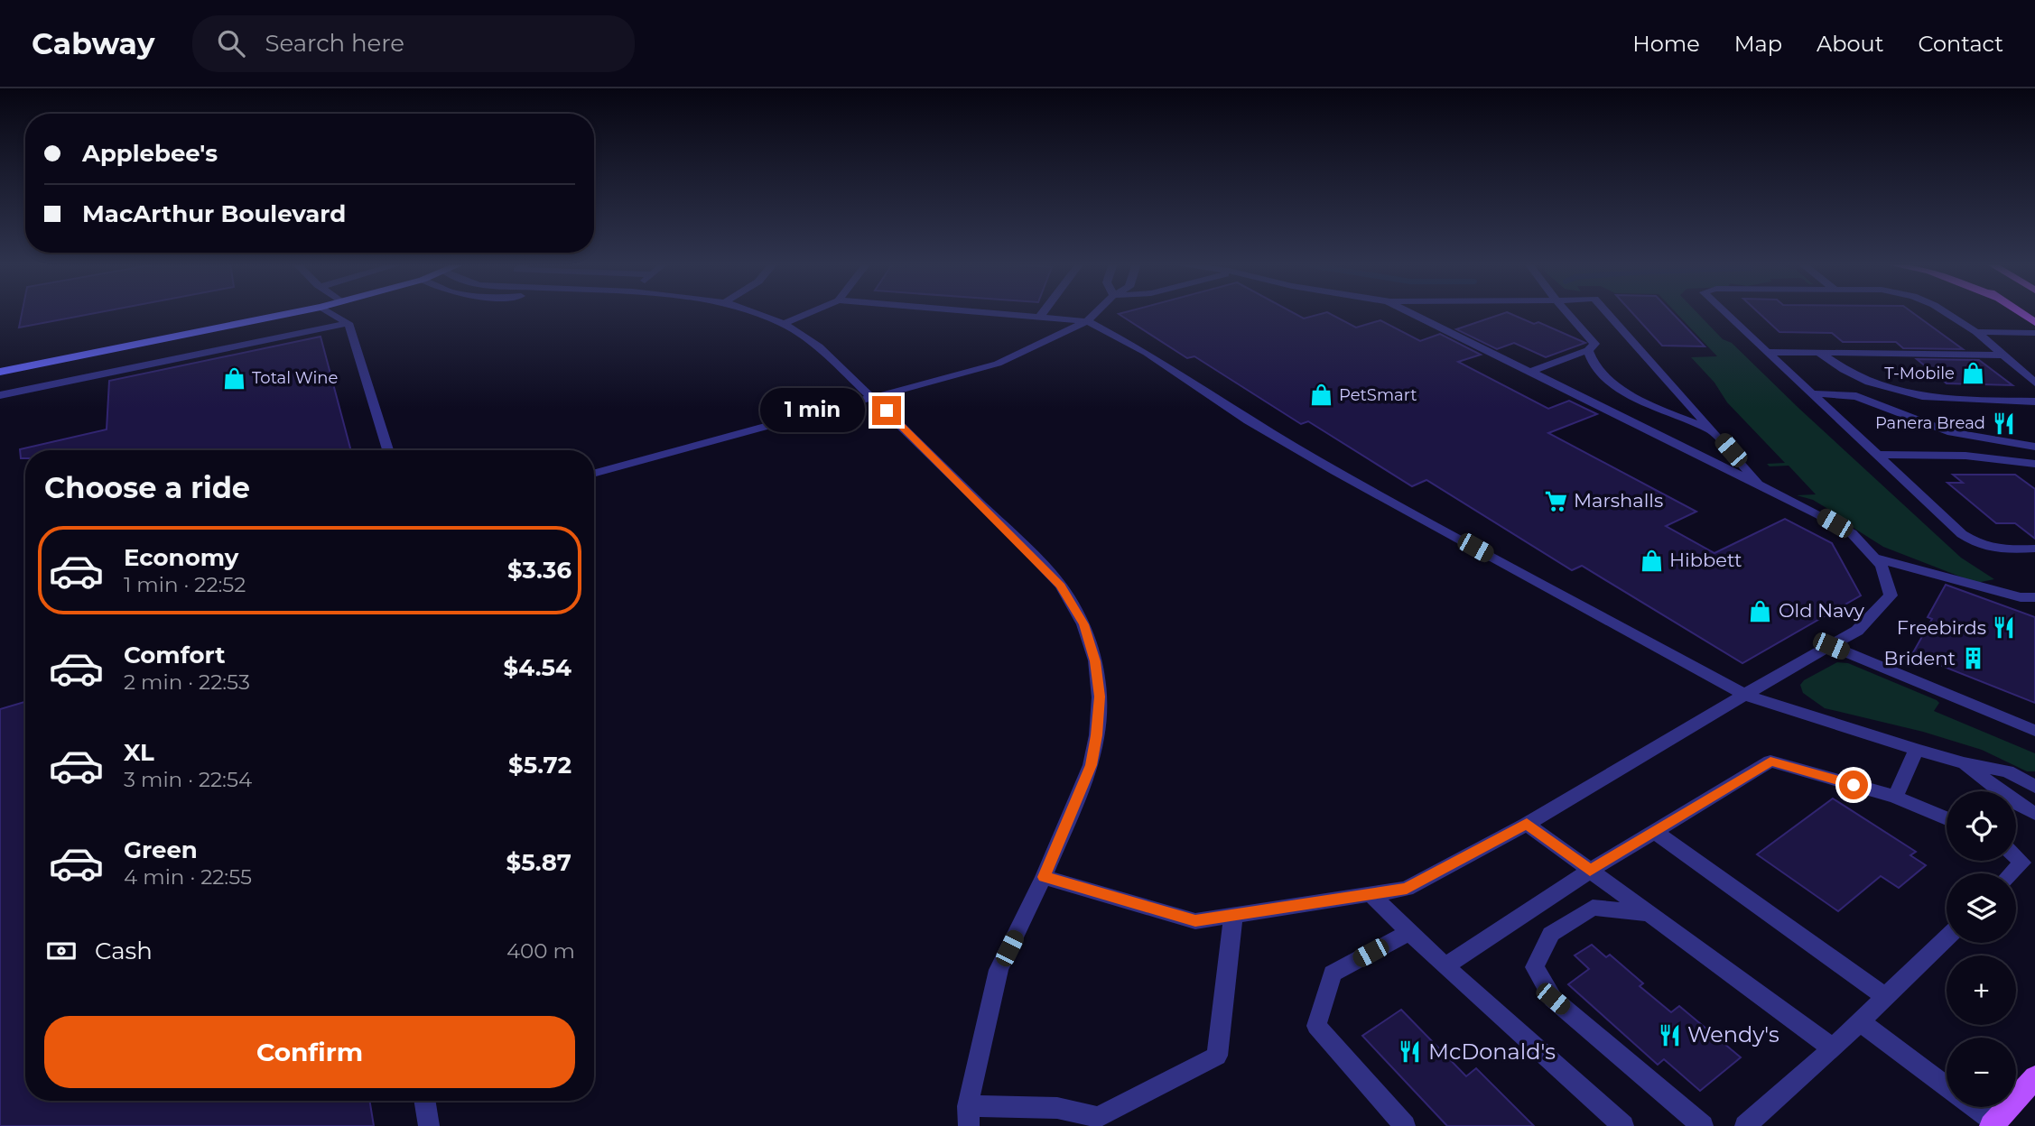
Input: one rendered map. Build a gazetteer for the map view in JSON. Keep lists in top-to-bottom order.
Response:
{
  "places": {
    "shop": [
      "T-Mobile",
      "Total Wine",
      "PetSmart",
      "Hibbett",
      "Old Navy"
    ],
    "restaurant": [
      "Panera Bread",
      "Freebirds",
      "Wendy's",
      "McDonald's"
    ],
    "supermarket": ["Marshalls"],
    "building": ["Brident"]
  },
  "page": {
    "header": "Cabway",
    "search": "Search here",
    "nav": [
      "Home",
      "Map",
      "About",
      "Contact"
    ],
    "banner": ["Applebee's", "MacArthur Boulevard"],
    "bubble": "1 min",
    "heading": "Choose a ride",
    "list": [
      {
        "name": "Economy",
        "note": "1 min · 22:52",
        "value": "$3.36"
      },
      {
        "name": "Comfort",
        "note": "2 min · 22:53",
        "value": "$4.54"
      },
      {
        "name": "XL",
        "note": "3 min · 22:54",
        "value": "$5.72"
      },
      {
        "name": "Green",
        "note": "4 min · 22:55",
        "value": "$5.87"
      }
    ],
    "map_buttons": ["+", "−"],
    "pay": ["Cash", "400 m"],
    "buttons": "Confirm"
  }
}
